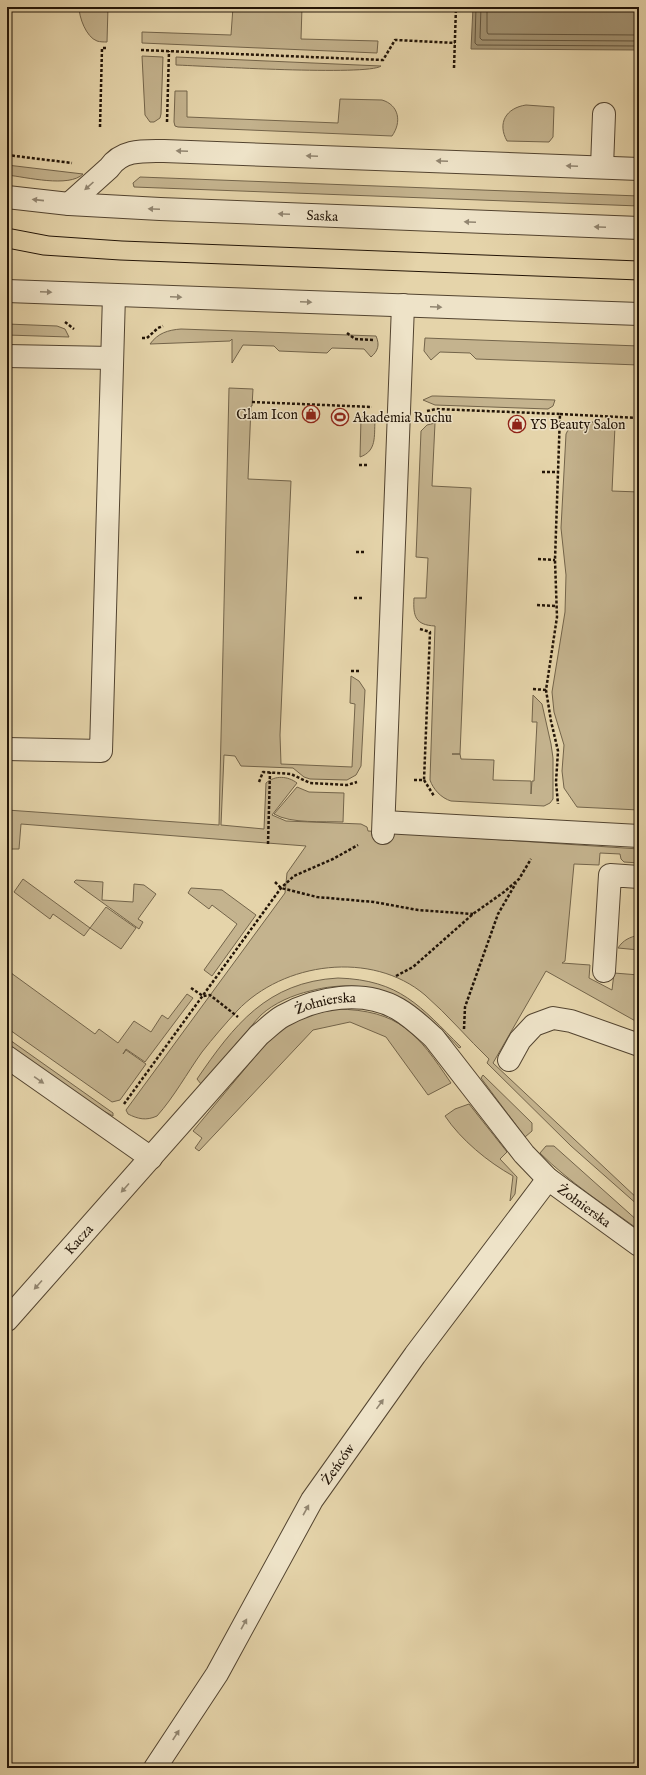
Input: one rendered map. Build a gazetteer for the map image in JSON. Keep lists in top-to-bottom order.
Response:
{
  "streets": {
    "street": [
      "Saska",
      "Żołnierska",
      "Kacza",
      "Żeńców"
    ]
  },
  "crossings": [
    ["Żołnierska", "Kacza"],
    ["Żołnierska", "Żeńców"]
  ],
  "one_way": ["Kacza", "Żeńców"],
  "places": {
    "shop": ["Glam Icon", "YS Beauty Salon"],
    "sports": ["Akademia Ruchu"]
  }
}
